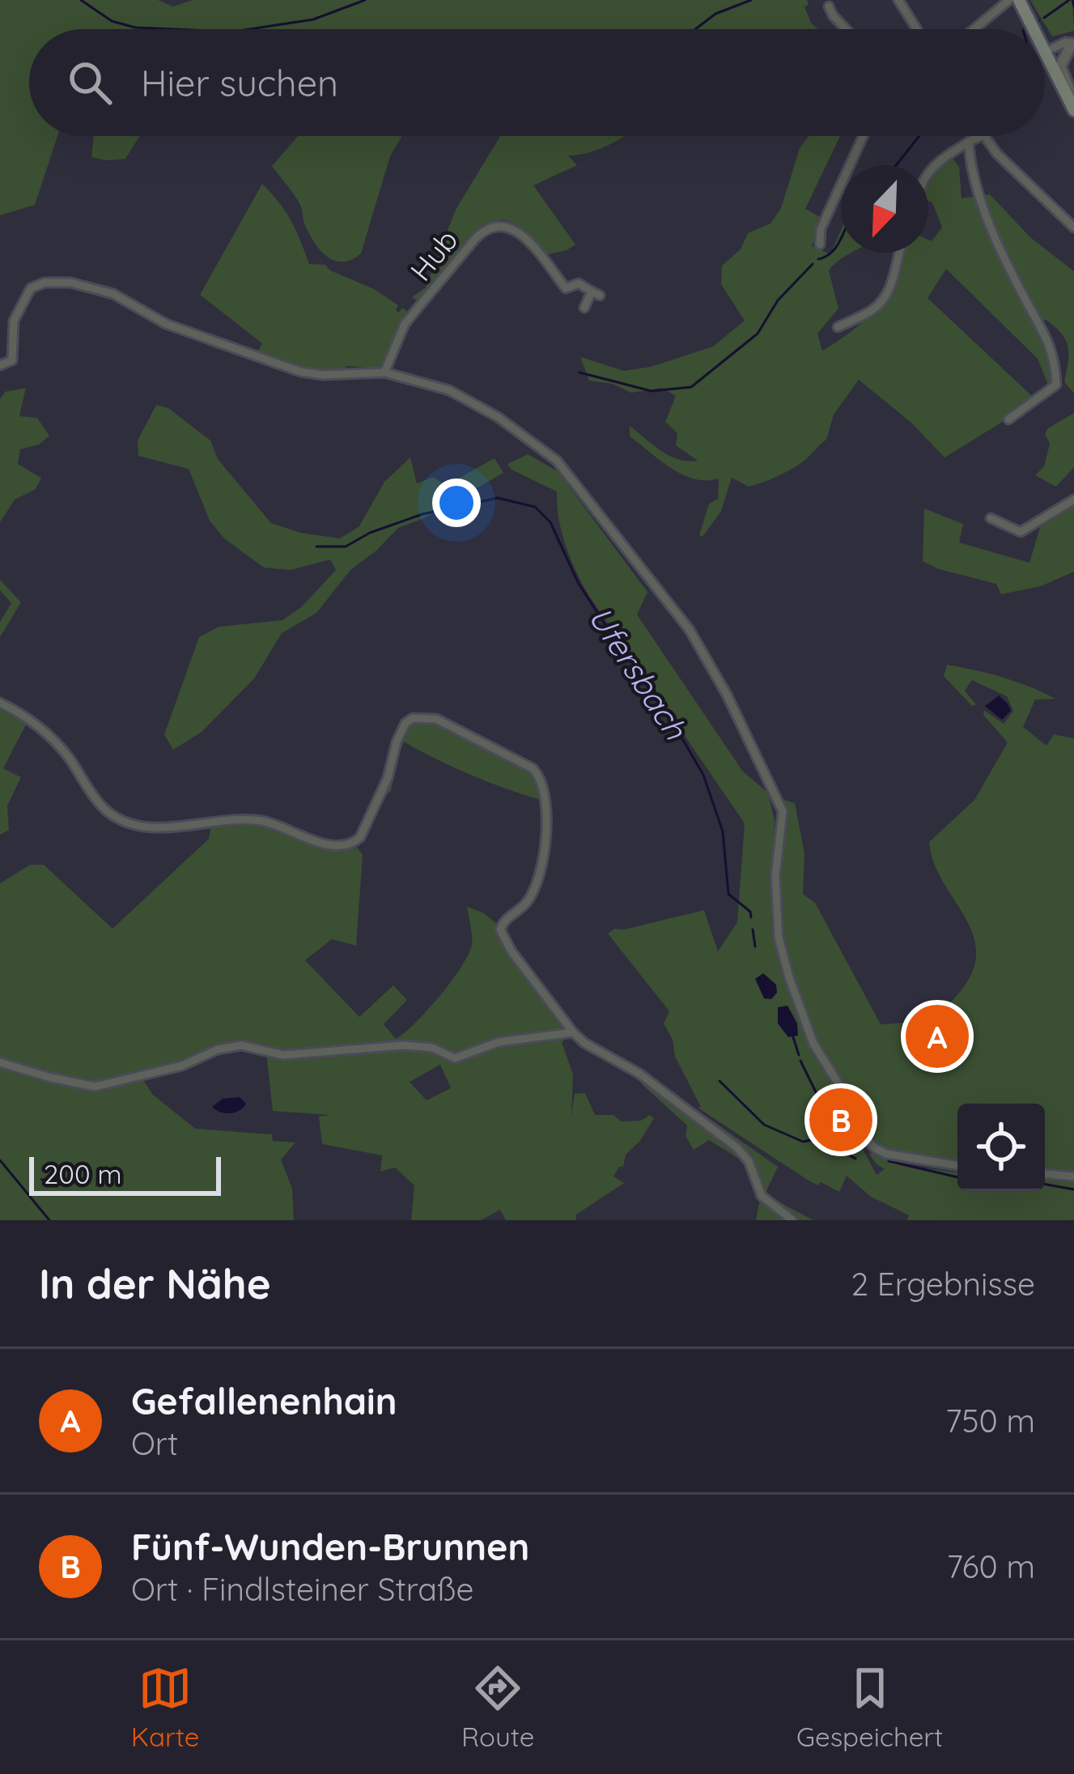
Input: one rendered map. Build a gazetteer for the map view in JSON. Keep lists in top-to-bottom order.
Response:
{
  "streets": {
    "street": ["Hub"]
  },
  "water": ["Ufersbach"],
  "scale_bar": "200 m",
  "north": "bottom left",
  "page": {
    "search": "Hier suchen",
    "pins": ["A", "B"],
    "scale": "200 m",
    "heading": ["In der Nähe", "2 Ergebnisse"],
    "list": [
      {
        "mark": "A",
        "name": "Gefallenenhain",
        "note": "Ort",
        "value": "750 m"
      },
      {
        "mark": "B",
        "name": "Fünf-Wunden-Brunnen",
        "note": "Ort · Findlsteiner Straße",
        "value": "760 m"
      }
    ],
    "nav": ["Karte", "Route", "Gespeichert"]
  }
}
